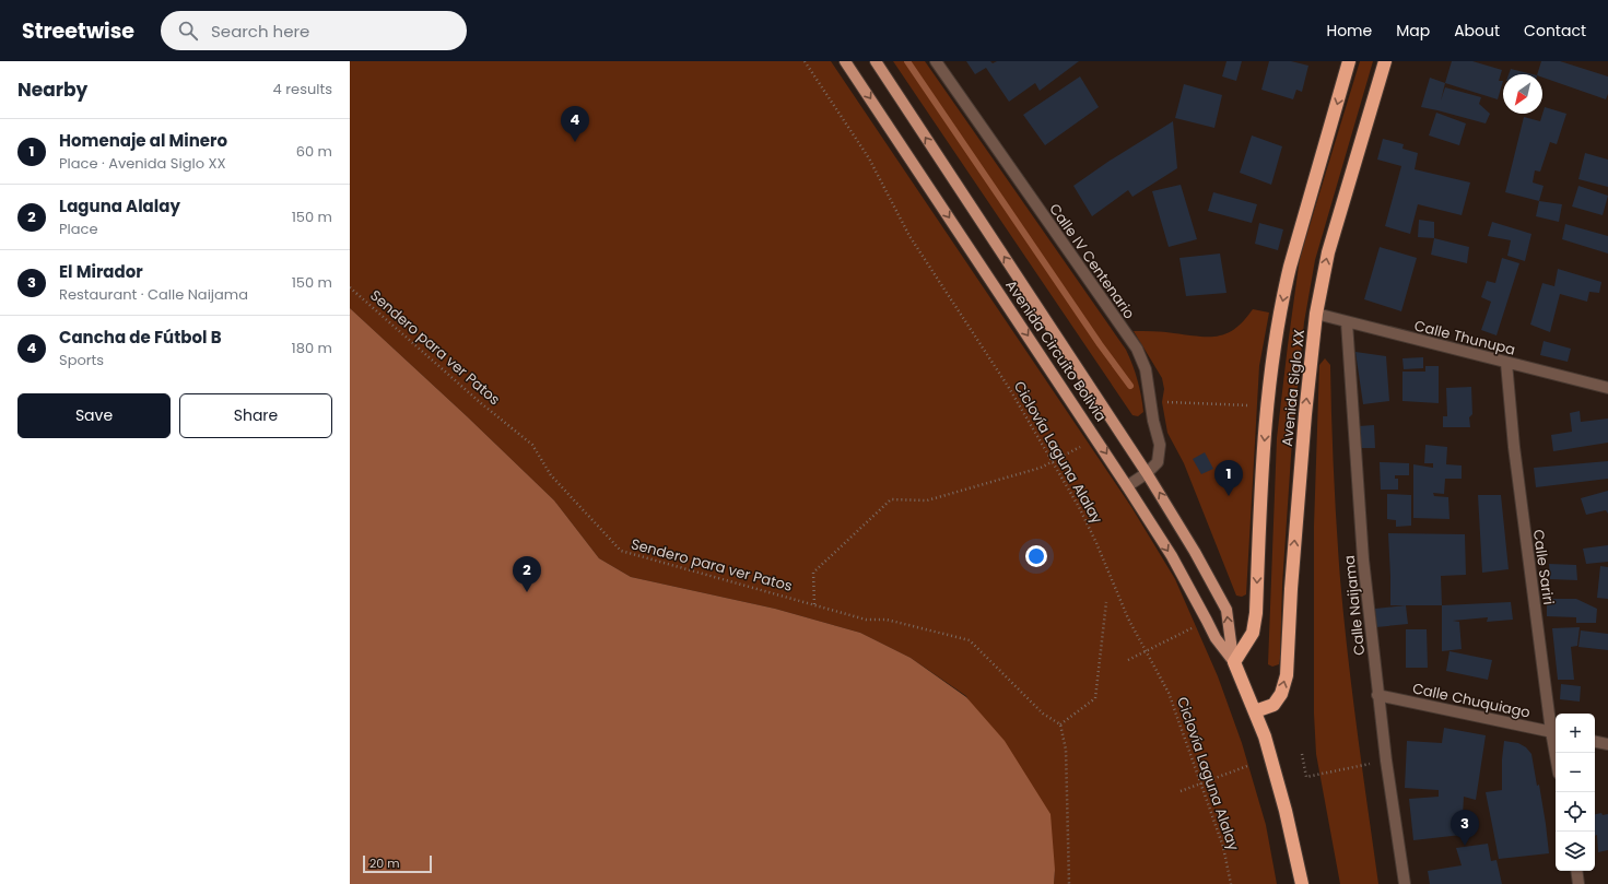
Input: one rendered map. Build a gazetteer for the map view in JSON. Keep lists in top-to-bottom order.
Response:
{
  "streets": {
    "highway": ["Avenida Circuito Bolivia", "Avenida Siglo XX"],
    "street": [
      "Calle IV Centenario",
      "Calle Thunupa",
      "Calle Sariri",
      "Calle Naijama",
      "Calle Chuquiago"
    ],
    "path": ["Sendero para ver Patos", "Ciclovía Laguna Alalay"]
  },
  "crossings": [
    ["Calle IV Centenario", "Avenida Circuito Bolivia"],
    ["Calle Thunupa", "Avenida Siglo XX"],
    ["Calle Thunupa", "Calle Sariri"],
    ["Calle Thunupa", "Calle Naijama"],
    ["Avenida Circuito Bolivia", "Avenida Siglo XX"],
    ["Calle Sariri", "Calle Chuquiago"],
    ["Calle Naijama", "Calle Chuquiago"]
  ],
  "scale_bar": "20 m",
  "north": "bottom left",
  "page": {
    "header": "Streetwise",
    "search": "Search here",
    "nav": [
      "Home",
      "Map",
      "About",
      "Contact"
    ],
    "heading": ["Nearby", "4 results"],
    "pins": [
      "4",
      "1",
      "2",
      "3"
    ],
    "list": [
      {
        "mark": "1",
        "name": "Homenaje al Minero",
        "note": "Place · Avenida Siglo XX",
        "value": "60 m"
      },
      {
        "mark": "2",
        "name": "Laguna Alalay",
        "note": "Place",
        "value": "150 m"
      },
      {
        "mark": "3",
        "name": "El Mirador",
        "note": "Restaurant · Calle Naijama",
        "value": "150 m"
      },
      {
        "mark": "4",
        "name": "Cancha de Fútbol B",
        "note": "Sports",
        "value": "180 m"
      }
    ],
    "buttons": ["Save", "Share"],
    "map_buttons": ["+", "−"],
    "scale": "20 m"
  }
}
